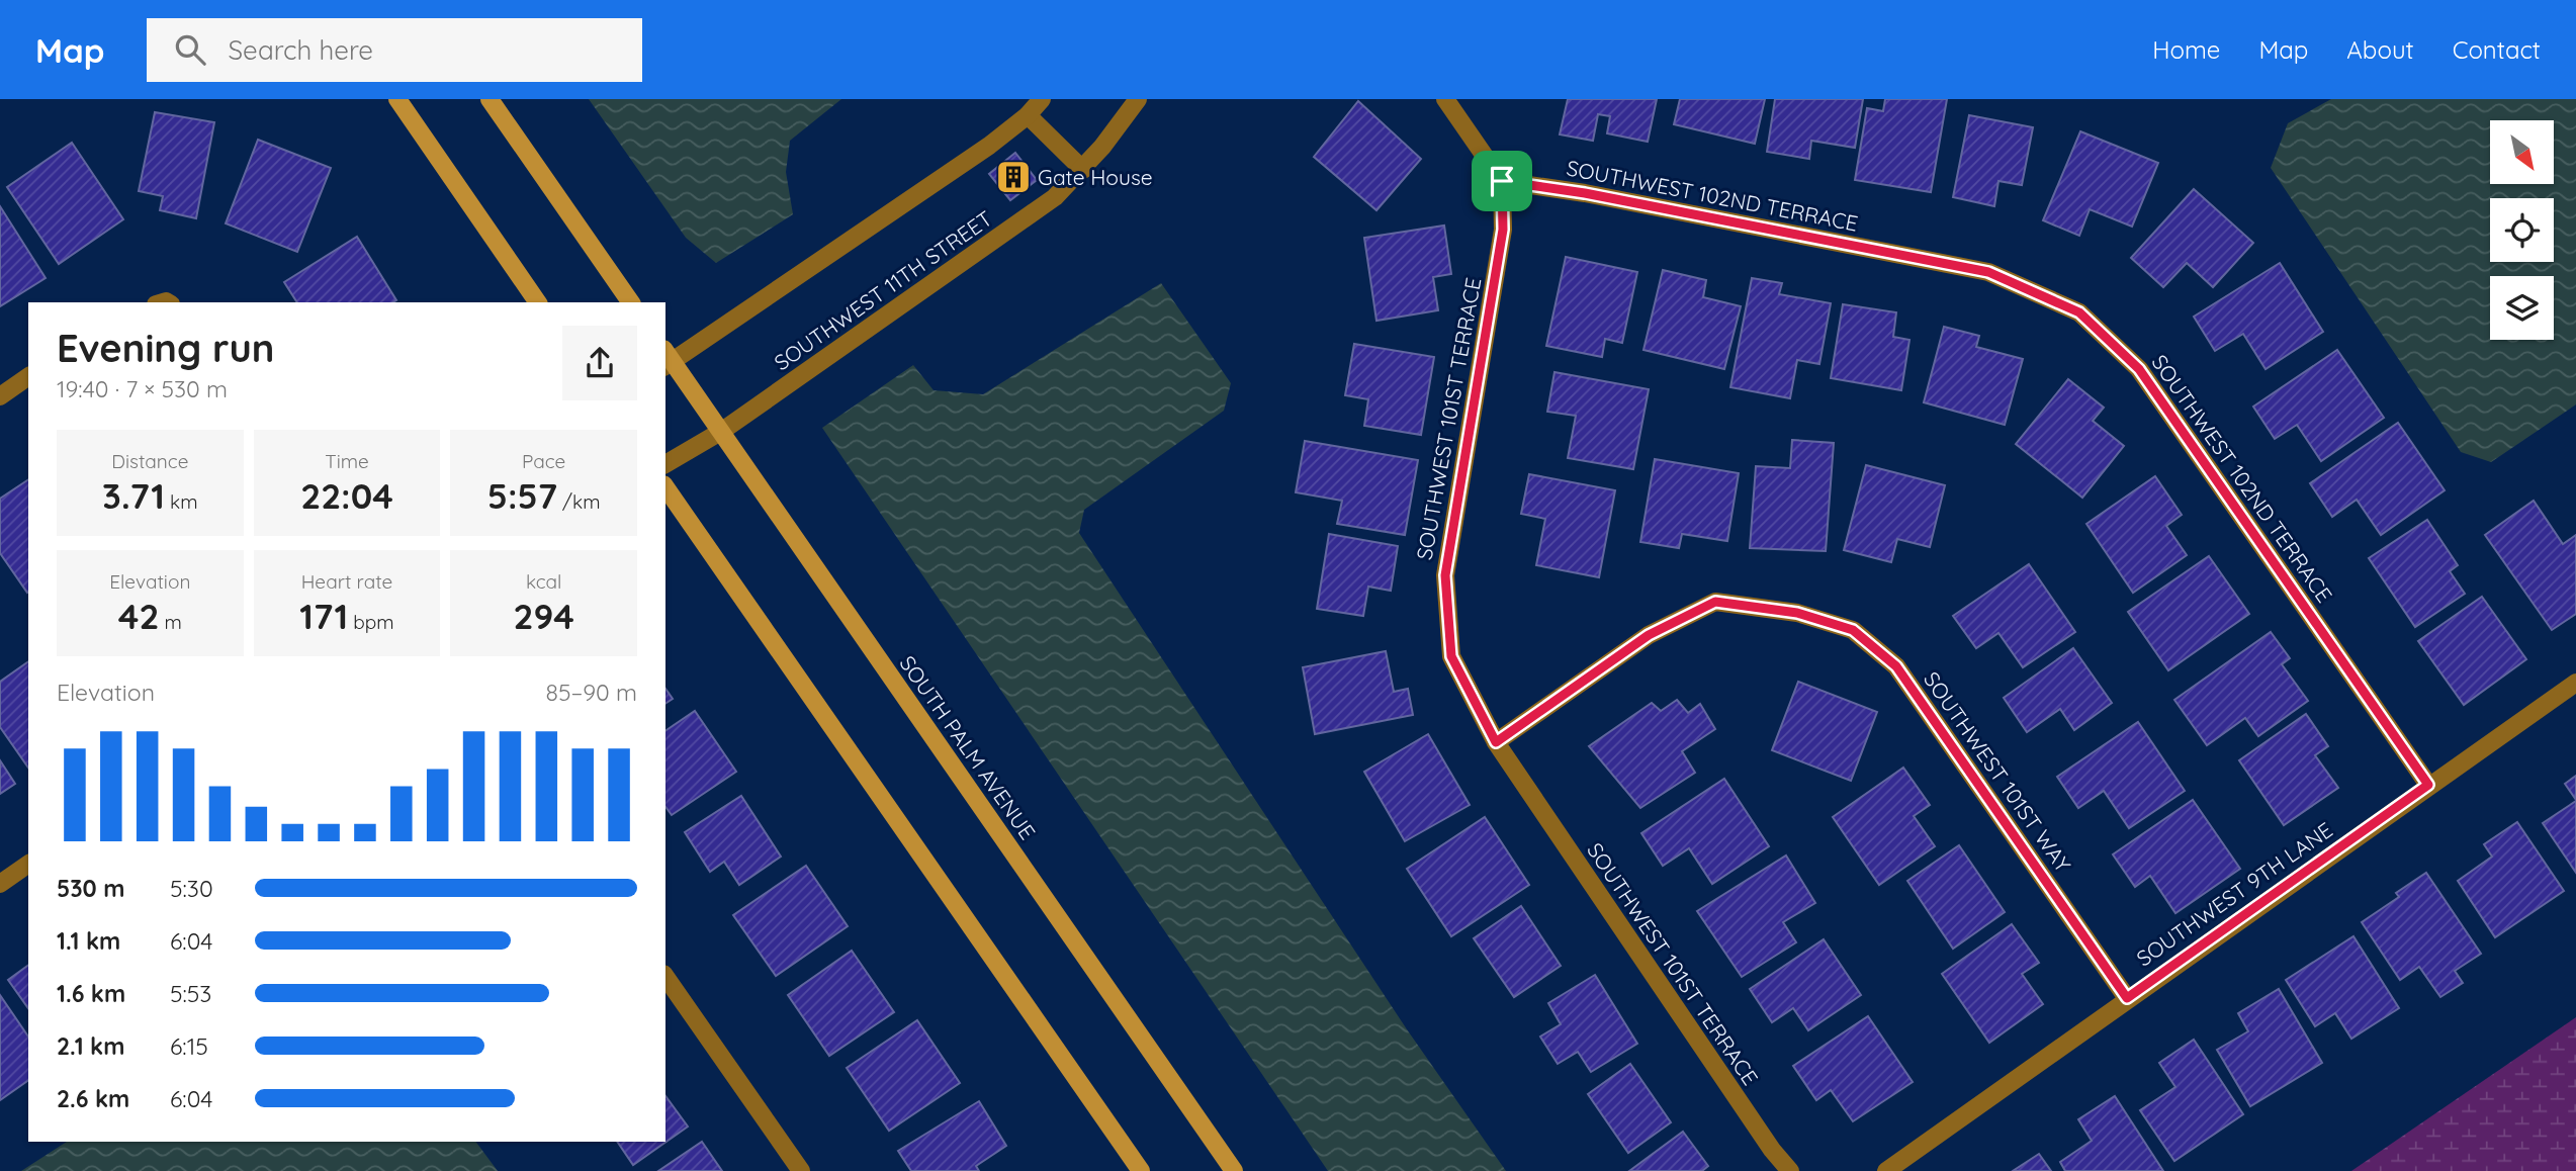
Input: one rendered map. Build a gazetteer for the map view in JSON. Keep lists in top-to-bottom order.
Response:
{
  "streets": {
    "main road": ["SOUTH PALM AVENUE"],
    "street": [
      "SOUTHWEST 102ND TERRACE",
      "SOUTHWEST 11TH STREET",
      "SOUTHWEST 101ST TERRACE",
      "SOUTHWEST 101ST WAY",
      "SOUTHWEST 9TH LANE"
    ]
  },
  "crossings": [
    ["SOUTHWEST 102ND TERRACE", "SOUTHWEST 101ST TERRACE"],
    ["SOUTHWEST 102ND TERRACE", "SOUTHWEST 9TH LANE"],
    ["SOUTHWEST 11TH STREET", "SOUTH PALM AVENUE"],
    ["SOUTHWEST 101ST TERRACE", "SOUTHWEST 101ST WAY"],
    ["SOUTHWEST 101ST WAY", "SOUTHWEST 9TH LANE"]
  ],
  "places": {
    "building": ["Gate House"]
  },
  "north": "bottom right",
  "page": {
    "header": "Map",
    "search": "Search here",
    "nav": [
      "Home",
      "Map",
      "About",
      "Contact"
    ],
    "heading": ["Evening run", "19:40 · 7 × 530 m"],
    "stats": [
      ["Distance", "3.71 km"],
      ["Time", "22:04"],
      ["Pace", "5:57 /km"],
      ["Elevation", "42 m"],
      ["Heart rate", "171 bpm"],
      ["kcal", "294"]
    ],
    "chart": ["Elevation", "85–90 m"],
    "list": [
      {
        "name": "530 m",
        "note": "5:30"
      },
      {
        "name": "1.1 km",
        "note": "6:04"
      },
      {
        "name": "1.6 km",
        "note": "5:53"
      },
      {
        "name": "2.1 km",
        "note": "6:15"
      },
      {
        "name": "2.6 km",
        "note": "6:04"
      }
    ]
  }
}
